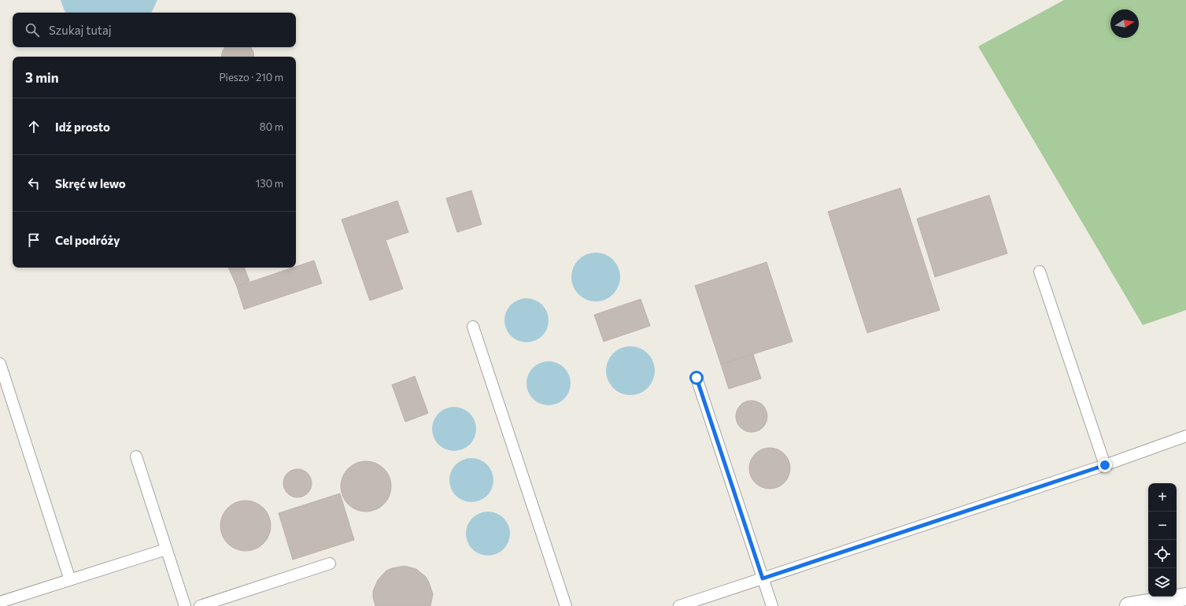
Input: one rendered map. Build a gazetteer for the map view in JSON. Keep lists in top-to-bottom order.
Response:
{
  "north": "right",
  "page": {
    "search": "Szukaj tutaj",
    "heading": ["3 min", "Pieszo · 210 m"],
    "list": [
      ["Idź prosto", "80 m"],
      ["Skręć w lewo", "130 m"],
      "Cel podróży"
    ],
    "map_buttons": ["+", "−"]
  }
}
